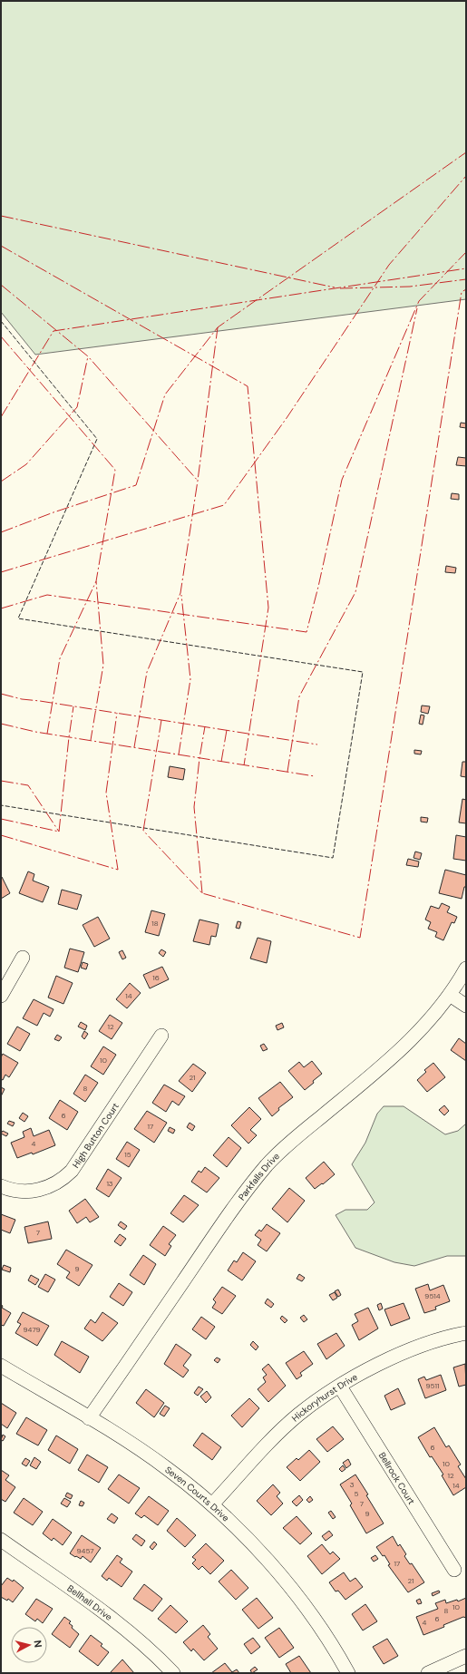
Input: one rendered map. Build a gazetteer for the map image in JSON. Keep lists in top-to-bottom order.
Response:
{
  "streets": {
    "street": [
      "High Button Court",
      "Parkfalls Drive",
      "Hickoryhurst Drive",
      "Bellrock Court",
      "Seven Courts Drive",
      "Bellhall Drive"
    ]
  },
  "crossings": [
    ["Parkfalls Drive", "Seven Courts Drive"],
    ["Hickoryhurst Drive", "Bellrock Court"],
    ["Hickoryhurst Drive", "Seven Courts Drive"]
  ],
  "house_numbers": [
    "18",
    "16",
    "14",
    "12",
    "10",
    "21",
    "8",
    "6",
    "17",
    "4",
    "15",
    "13",
    "7",
    "9",
    "9514",
    "9479",
    "9511",
    "6",
    "10",
    "12",
    "3",
    "14",
    "5",
    "7",
    "9",
    "9457",
    "17",
    "21",
    "10",
    "8",
    "6",
    "4"
  ],
  "north": "right"
}
